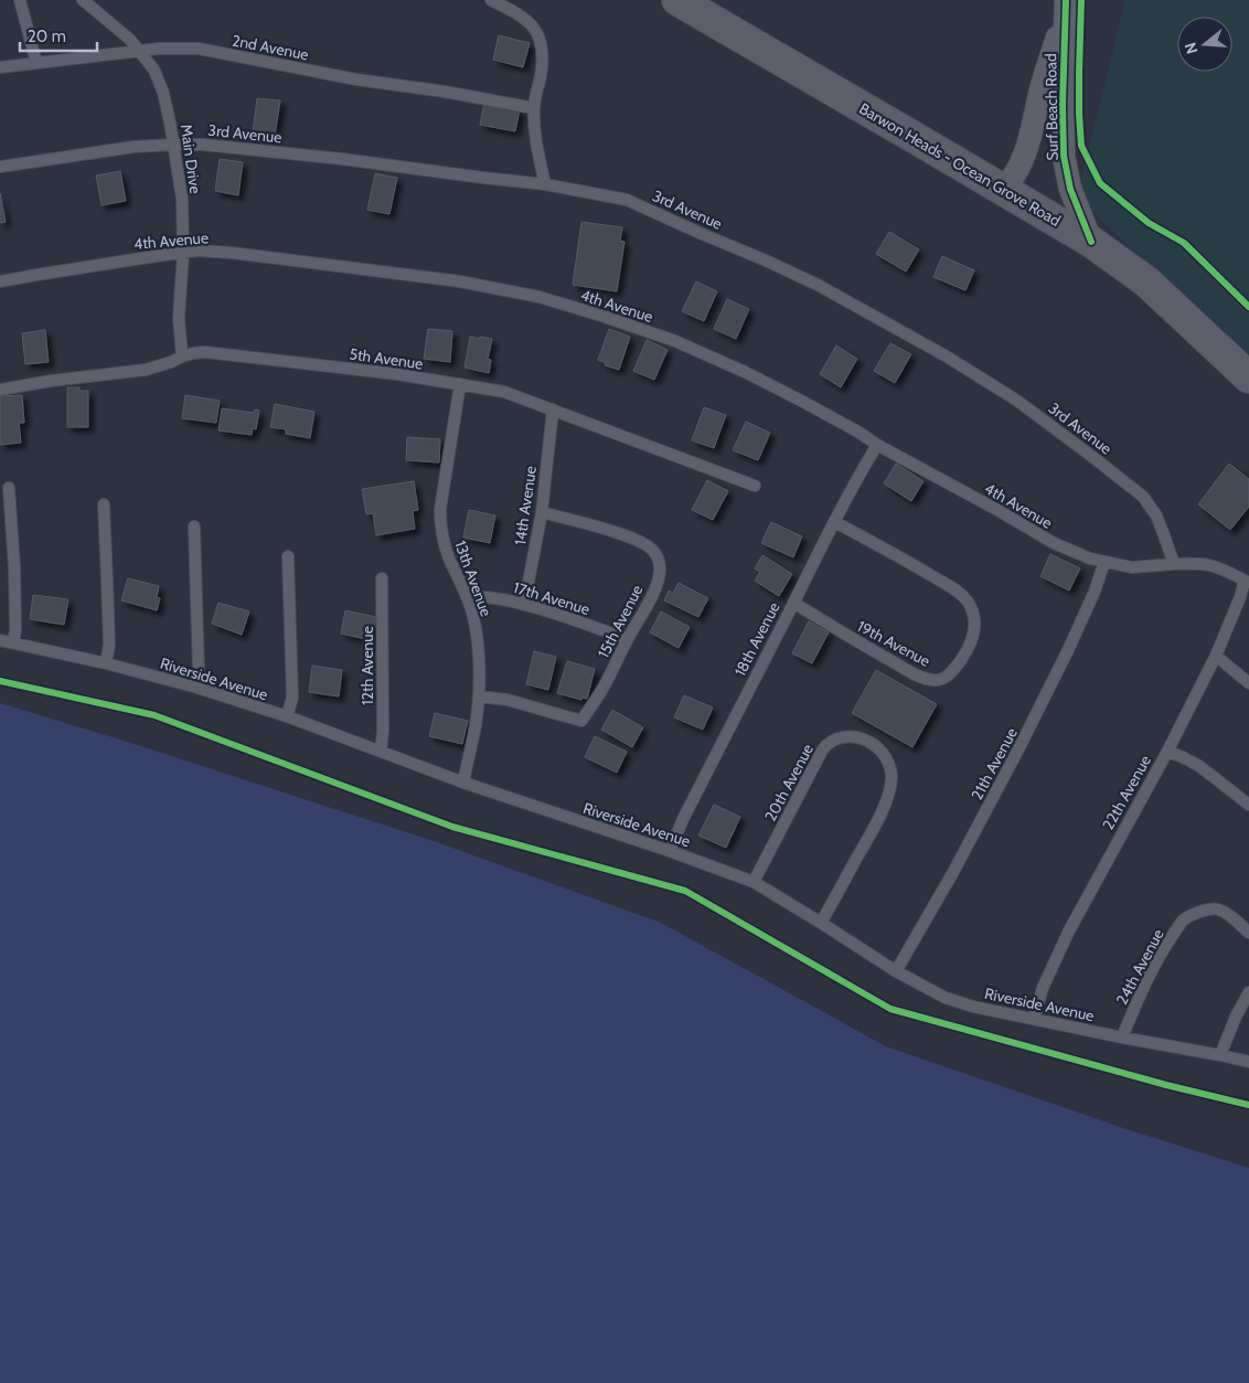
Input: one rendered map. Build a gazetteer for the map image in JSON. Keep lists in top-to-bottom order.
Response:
{
  "streets": {
    "main road": ["Barwon Heads - Ocean Grove Road"],
    "street": ["Surf Beach Road"],
    "lane": [
      "2nd Avenue",
      "3rd Avenue",
      "Main Drive",
      "4th Avenue",
      "5th Avenue",
      "14th Avenue",
      "13th Avenue",
      "17th Avenue",
      "15th Avenue",
      "18th Avenue",
      "19th Avenue",
      "12th Avenue",
      "Riverside Avenue",
      "21th Avenue",
      "20th Avenue",
      "22th Avenue",
      "24th Avenue"
    ]
  },
  "crossings": [
    ["2nd Avenue", "Main Drive"],
    ["Surf Beach Road", "Barwon Heads - Ocean Grove Road"],
    ["3rd Avenue", "Main Drive"],
    ["3rd Avenue", "4th Avenue"],
    ["Main Drive", "4th Avenue"],
    ["Main Drive", "5th Avenue"],
    ["4th Avenue", "18th Avenue"],
    ["4th Avenue", "21th Avenue"],
    ["5th Avenue", "14th Avenue"],
    ["5th Avenue", "13th Avenue"],
    ["14th Avenue", "17th Avenue"],
    ["14th Avenue", "15th Avenue"],
    ["13th Avenue", "17th Avenue"],
    ["13th Avenue", "15th Avenue"],
    ["13th Avenue", "Riverside Avenue"],
    ["17th Avenue", "15th Avenue"],
    ["18th Avenue", "19th Avenue"],
    ["18th Avenue", "Riverside Avenue"],
    ["12th Avenue", "Riverside Avenue"],
    ["Riverside Avenue", "21th Avenue"],
    ["Riverside Avenue", "20th Avenue"],
    ["Riverside Avenue", "22th Avenue"],
    ["Riverside Avenue", "24th Avenue"]
  ],
  "scale_bar": "20 m",
  "north": "left"
}
